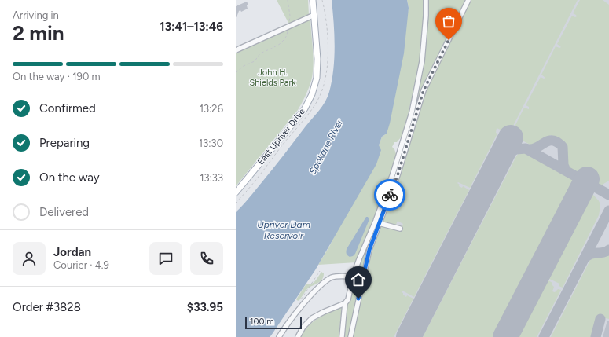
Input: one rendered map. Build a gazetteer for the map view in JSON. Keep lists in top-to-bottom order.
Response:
{
  "streets": {
    "main road": ["East Upriver Drive"]
  },
  "water": ["Spokane River", "Upriver Dam Reservoir"],
  "parks": ["John H. Shields Park"],
  "scale_bar": "100 m",
  "page": {
    "heading": ["2 min", "Arriving in", "13:41–13:46"],
    "panel": [
      "Jordan",
      "Courier · 4.9",
      "Order #3828",
      "$33.95"
    ],
    "bar": "On the way · 190 m",
    "list": [
      ["Confirmed", "13:26"],
      ["Preparing", "13:30"],
      ["On the way", "13:33"],
      "Delivered"
    ],
    "scale": "100 m"
  }
}
